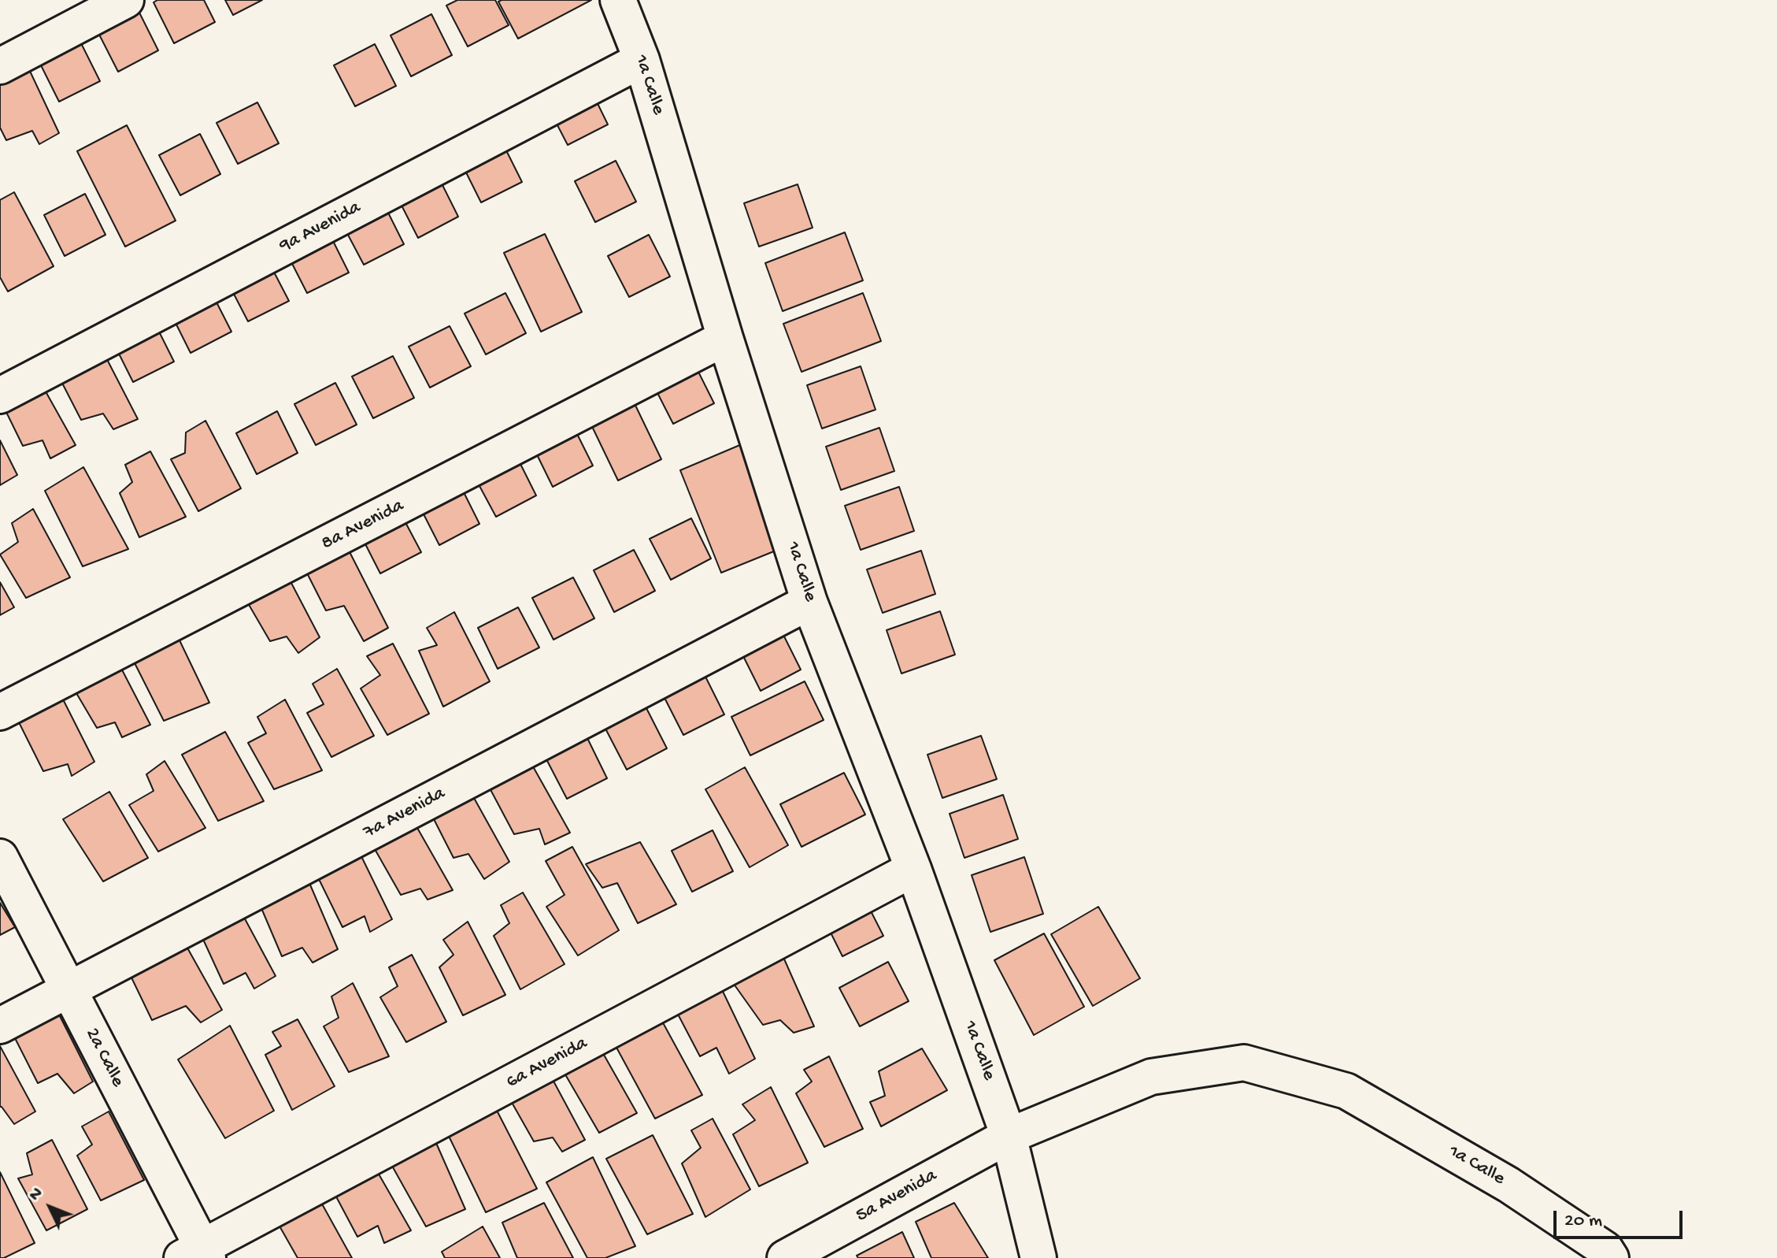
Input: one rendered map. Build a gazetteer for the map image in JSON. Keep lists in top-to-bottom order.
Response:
{
  "streets": {
    "street": [
      "1a Calle",
      "9a Avenida",
      "8a Avenida",
      "7a Avenida",
      "2a Calle",
      "6a Avenida",
      "5a Avenida"
    ]
  },
  "crossings": [
    ["1a Calle", "9a Avenida"],
    ["1a Calle", "8a Avenida"],
    ["1a Calle", "7a Avenida"],
    ["1a Calle", "6a Avenida"],
    ["1a Calle", "5a Avenida"],
    ["7a Avenida", "2a Calle"],
    ["2a Calle", "6a Avenida"]
  ],
  "scale_bar": "20 m",
  "north": "top left"
}
